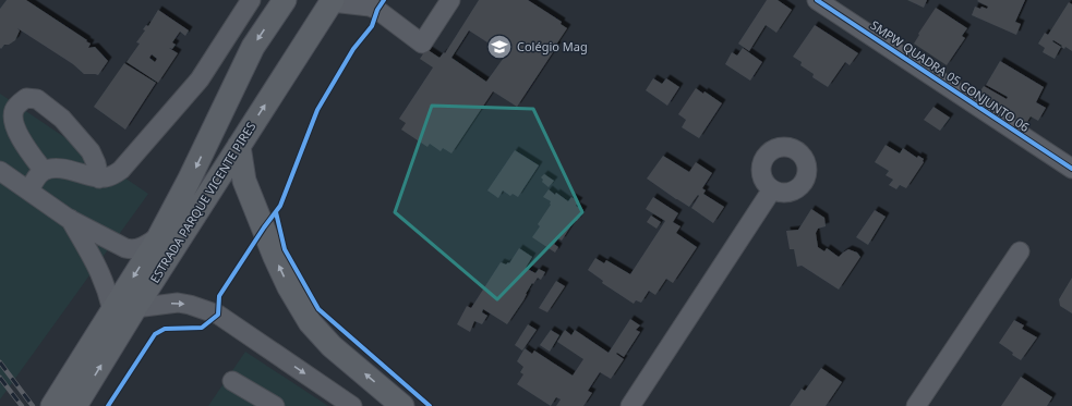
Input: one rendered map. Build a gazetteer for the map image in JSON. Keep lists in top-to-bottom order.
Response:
{
  "streets": {
    "main road": ["ESTRADA PARQUE VICENTE PIRES"],
    "street": ["SMPW QUADRA 05 CONJUNTO 06"]
  },
  "places": {
    "school or university": ["Colégio Mag"]
  }
}
